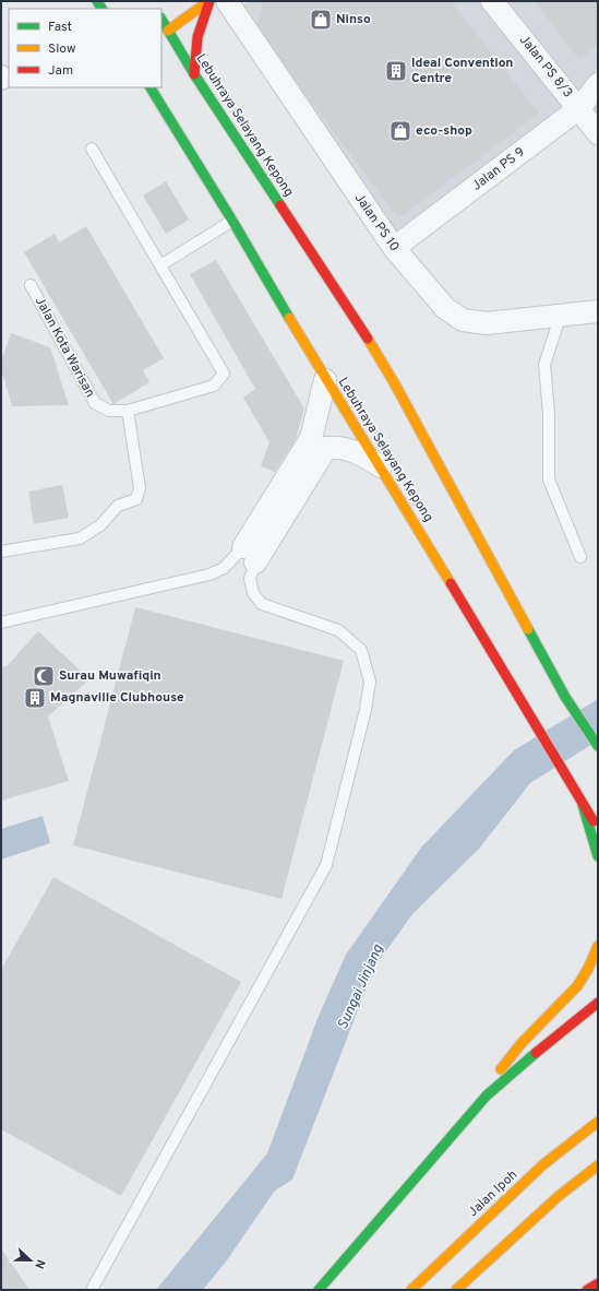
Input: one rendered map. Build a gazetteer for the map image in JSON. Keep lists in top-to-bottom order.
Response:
{
  "streets": {
    "main road": ["Lebuhraya Selayang Kepong", "Jalan Ipoh"],
    "street": ["Jalan PS 8/3", "Jalan PS 9", "Jalan PS 10"],
    "lane": ["Jalan Kota Warisan"]
  },
  "crossings": [
    ["Jalan PS 8/3", "Jalan PS 9"],
    ["Jalan PS 9", "Jalan PS 10"]
  ],
  "water": ["Sungai Jinjang"],
  "places": {
    "shop": ["Ninso", "eco-shop"],
    "building": ["Ideal Convention Centre", "Magnaville Clubhouse"],
    "mosque": ["Surau Muwafiqin"]
  },
  "legend": ["Fast", "Slow", "Jam"],
  "north": "right"
}
